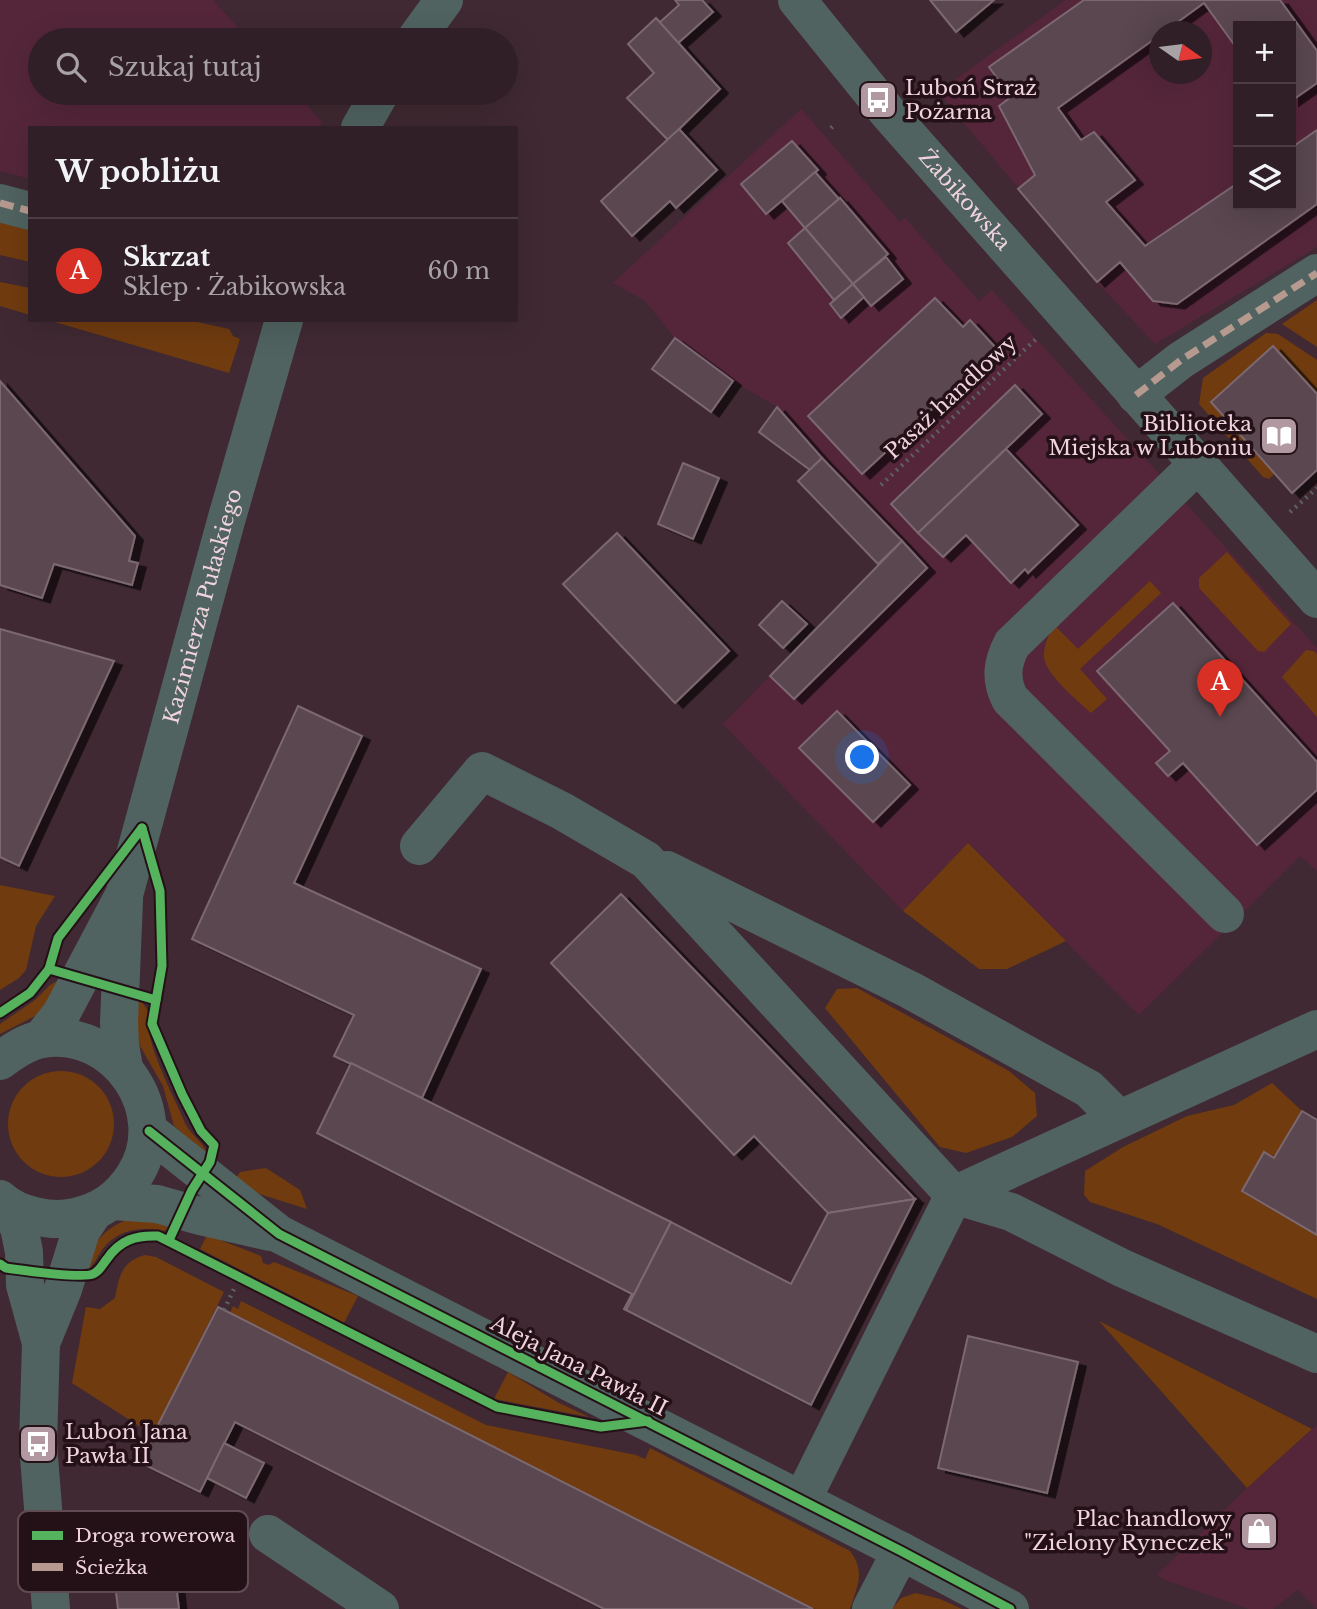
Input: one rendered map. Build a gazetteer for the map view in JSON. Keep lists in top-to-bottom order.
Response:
{
  "streets": {
    "street": ["Żabikowska", "Kazimierza Pułaskiego", "Aleja Jana Pawła II"],
    "path": ["Pasaż handlowy"]
  },
  "places": {
    "bus stop": ["Luboń Straż Pożarna", "Luboń Jana Pawła II"],
    "library": ["Biblioteka Miejska w Luboniu"],
    "shop": ["Plac handlowy \"Zielony Ryneczek\""]
  },
  "legend": ["Droga rowerowa", "Ścieżka"],
  "north": "right",
  "page": {
    "map_buttons": ["+", "−"],
    "search": "Szukaj tutaj",
    "heading": "W pobliżu",
    "list": [
      {
        "mark": "A",
        "name": "Skrzat",
        "note": "Sklep · Żabikowska",
        "value": "60 m"
      }
    ],
    "pins": "A"
  }
}
